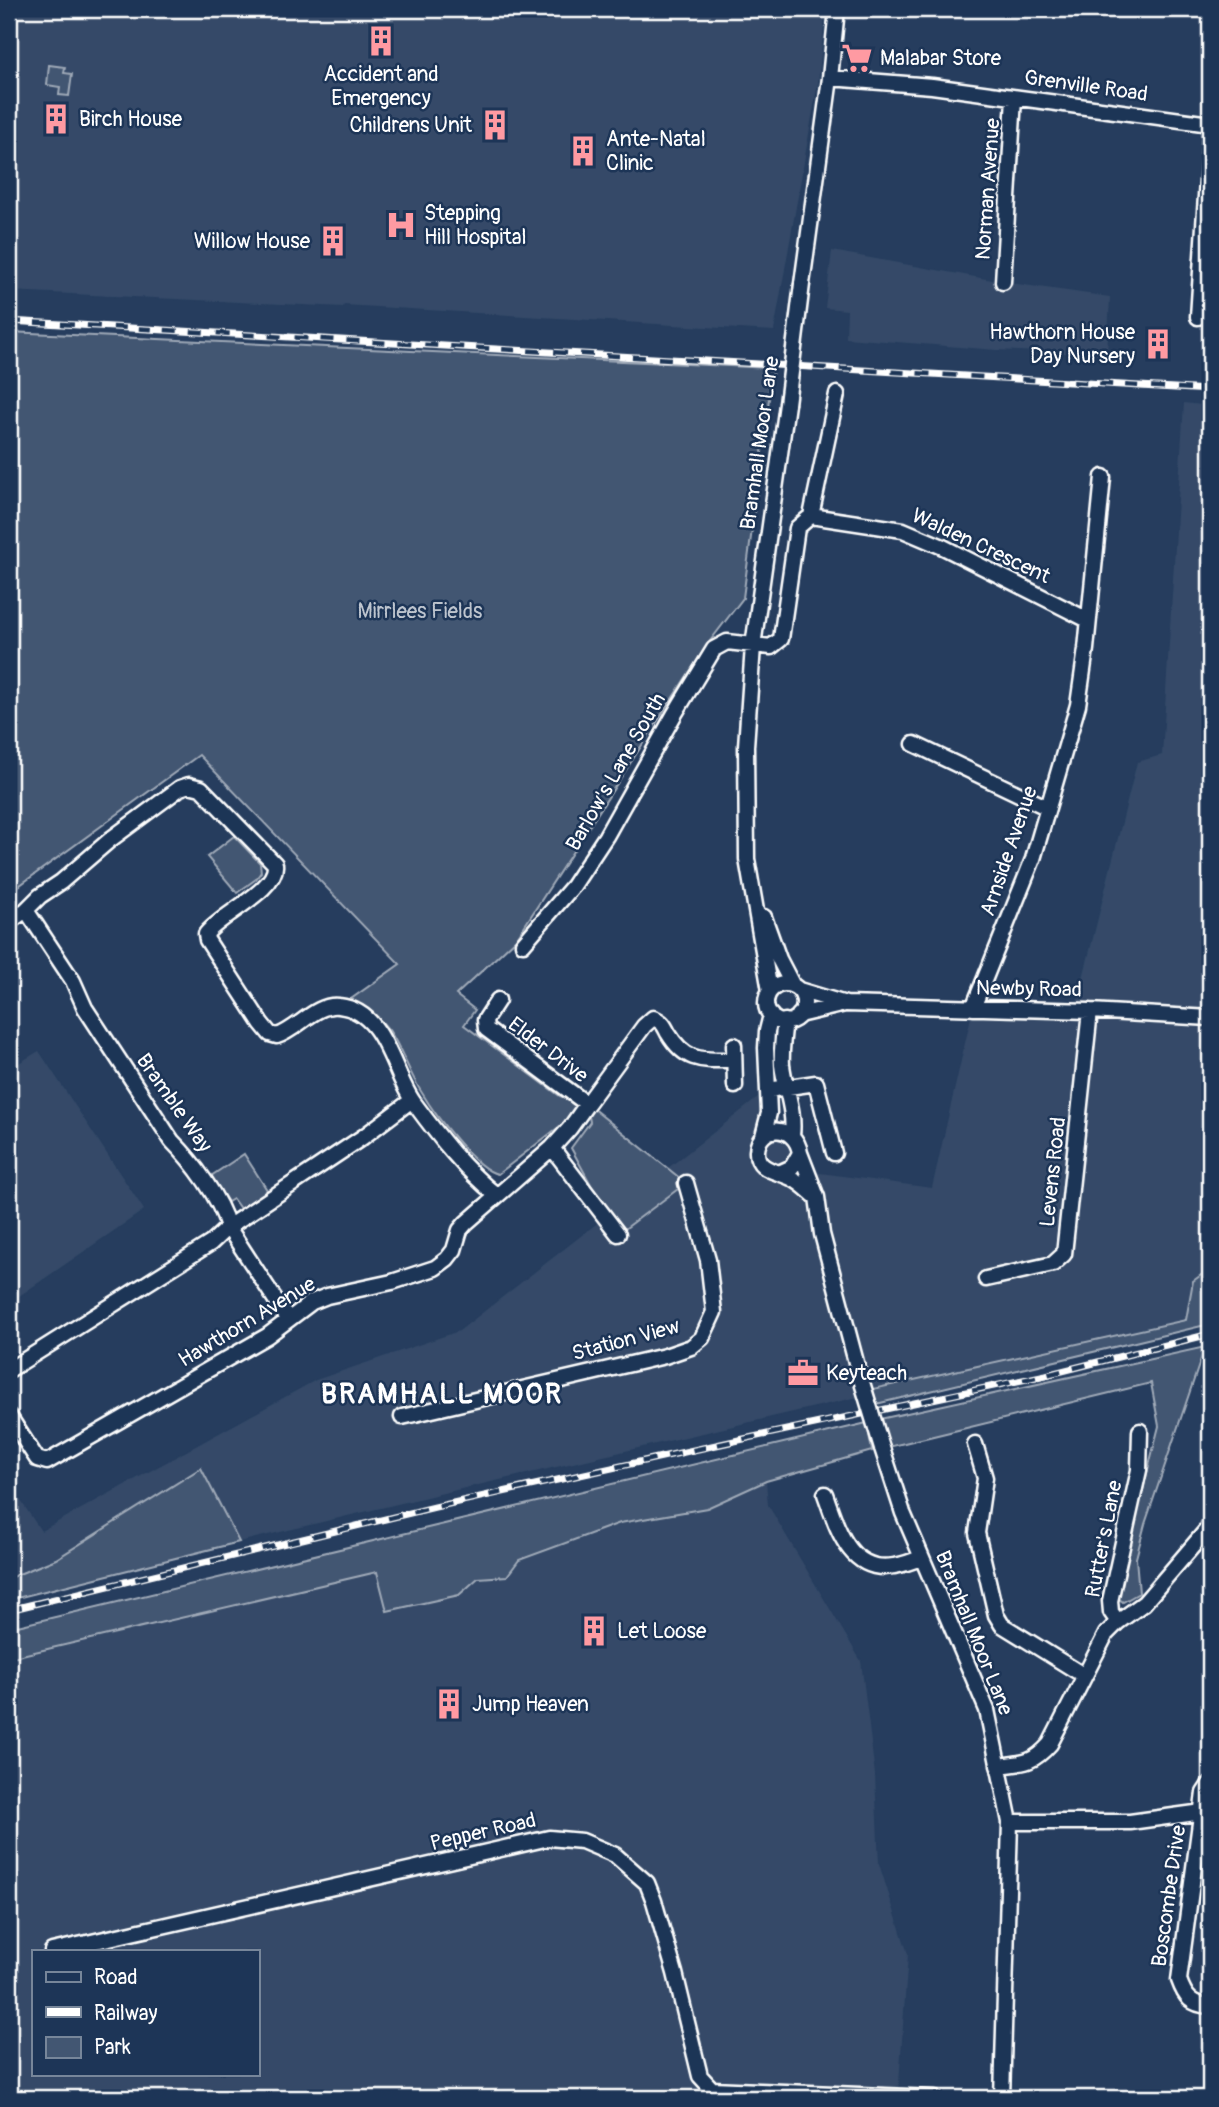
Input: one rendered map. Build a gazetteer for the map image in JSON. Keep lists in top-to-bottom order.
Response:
{
  "streets": {
    "street": [
      "Grenville Road",
      "Norman Avenue",
      "Bramhall Moor Lane",
      "Walden Crescent",
      "Barlow's Lane South",
      "Arnside Avenue",
      "Newby Road",
      "Elder Drive",
      "Bramble Way",
      "Levens Road",
      "Hawthorn Avenue",
      "Station View",
      "Rutter's Lane",
      "Pepper Road",
      "Boscombe Drive"
    ]
  },
  "crossings": [
    ["Grenville Road", "Norman Avenue"],
    ["Grenville Road", "Bramhall Moor Lane"],
    ["Bramhall Moor Lane", "Barlow's Lane South"],
    ["Bramhall Moor Lane", "Newby Road"],
    ["Bramhall Moor Lane", "Rutter's Lane"],
    ["Walden Crescent", "Arnside Avenue"],
    ["Arnside Avenue", "Newby Road"],
    ["Newby Road", "Levens Road"],
    ["Elder Drive", "Hawthorn Avenue"],
    ["Bramble Way", "Hawthorn Avenue"]
  ],
  "districts": ["BRAMHALL MOOR"],
  "parks": ["Mirrlees Fields"],
  "places": {
    "building": [
      "Accident and Emergency",
      "Birch House",
      "Childrens Unit",
      "Ante-Natal Clinic",
      "Willow House",
      "Hawthorn House Day Nursery",
      "Let Loose",
      "Jump Heaven"
    ],
    "supermarket": ["Malabar Store"],
    "hospital": ["Stepping Hill Hospital"],
    "office": ["Keyteach"]
  },
  "legend": ["Road", "Railway", "Park"]
}
